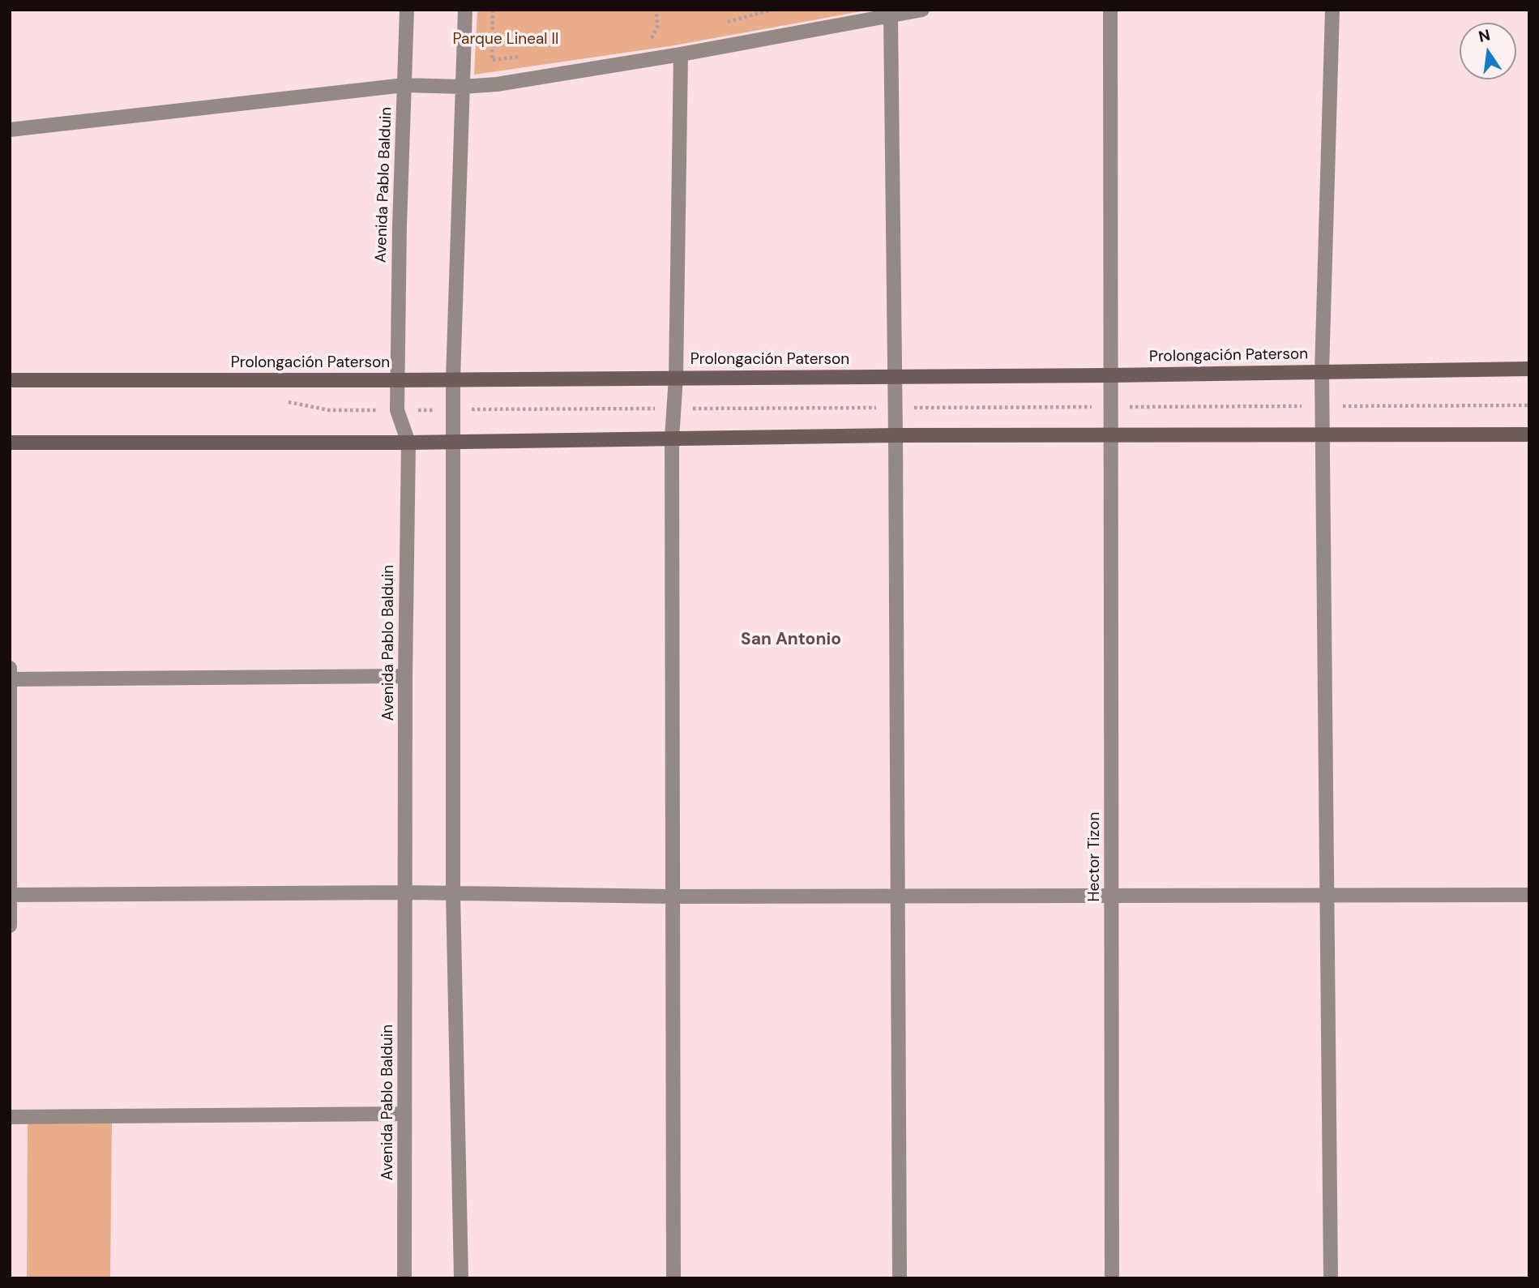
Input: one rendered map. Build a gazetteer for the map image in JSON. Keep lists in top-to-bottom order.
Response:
{
  "streets": {
    "street": ["Avenida Pablo Balduin", "Prolongación Paterson", "Hector Tizon"]
  },
  "crossings": [
    ["Avenida Pablo Balduin", "Prolongación Paterson"],
    ["Prolongación Paterson", "Hector Tizon"]
  ],
  "districts": ["San Antonio"],
  "parks": ["Parque Lineal II"],
  "north": "top"
}
